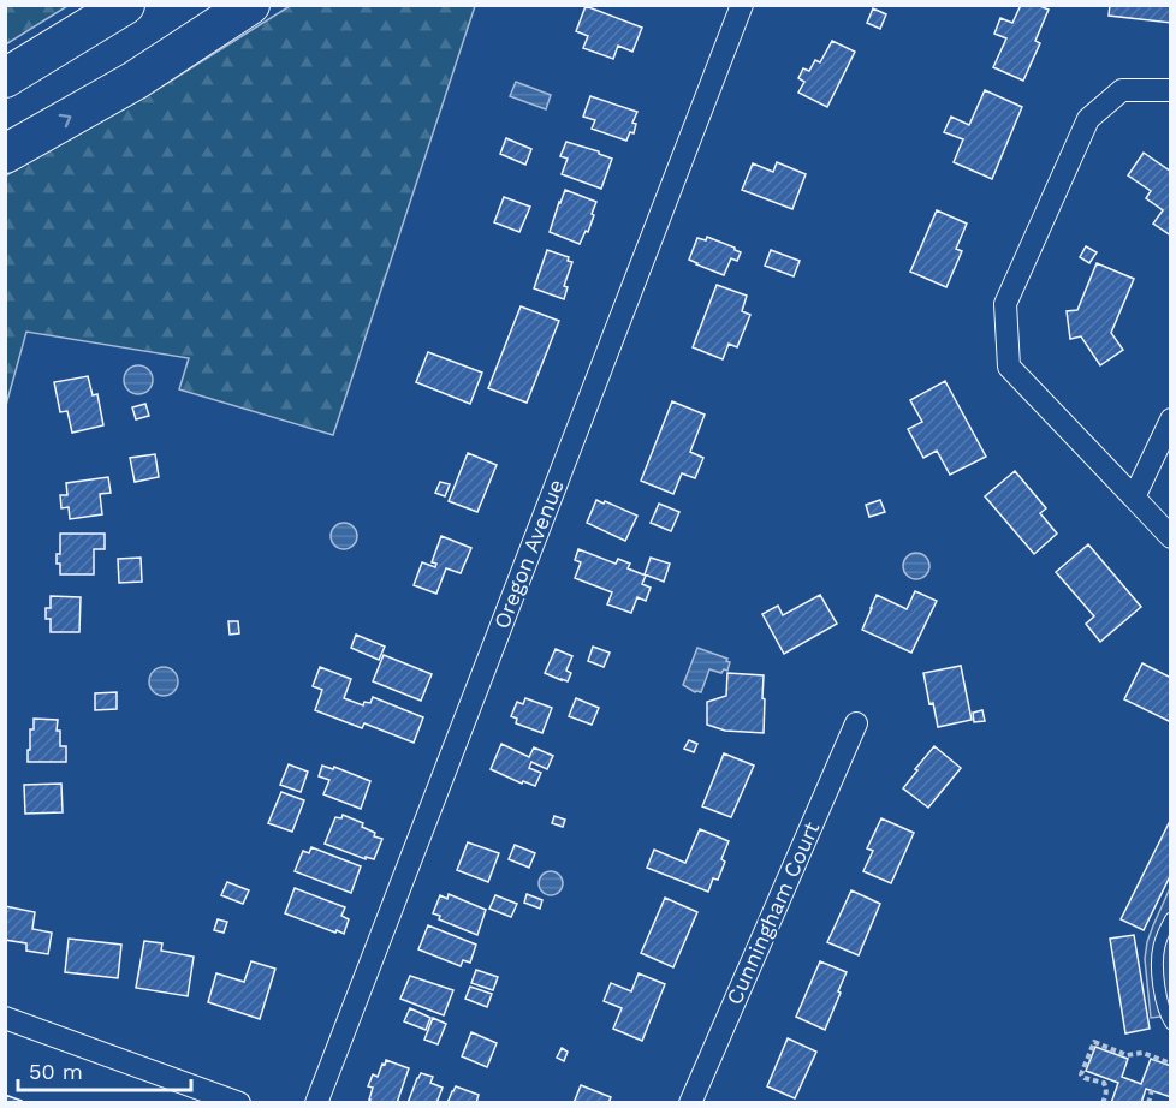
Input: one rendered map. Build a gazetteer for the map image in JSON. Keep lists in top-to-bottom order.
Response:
{
  "streets": {
    "street": ["Oregon Avenue", "Cunningham Court"]
  },
  "scale_bar": "50 m"
}
